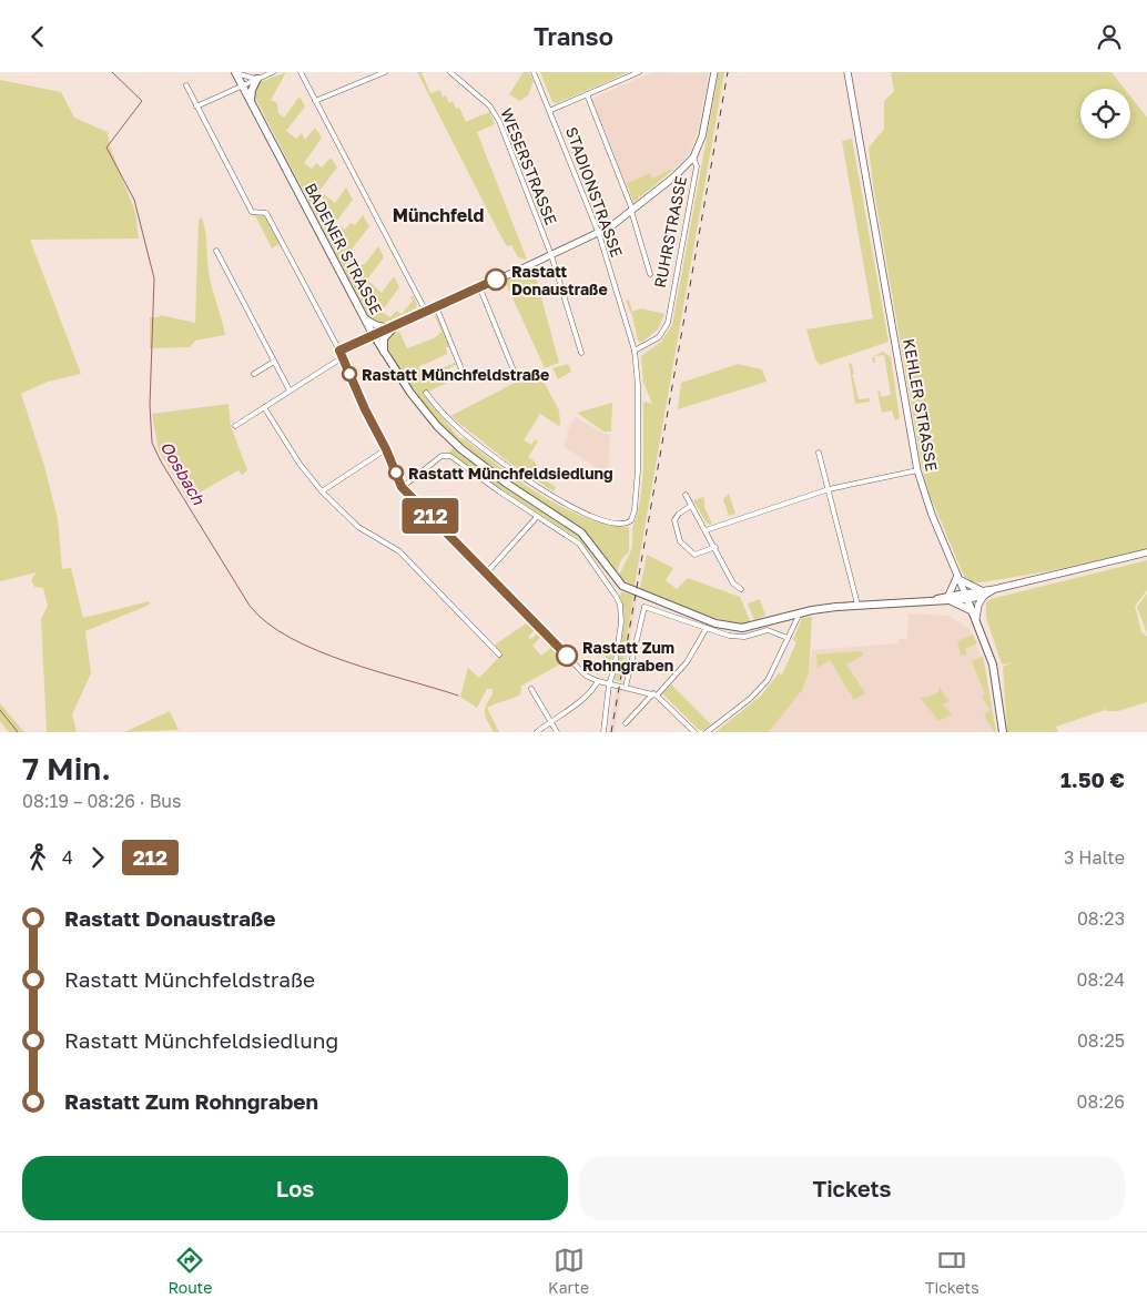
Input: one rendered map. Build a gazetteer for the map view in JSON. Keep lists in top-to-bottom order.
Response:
{
  "streets": {
    "main road": ["BADENER STRASSE", "KEHLER STRASSE"],
    "street": ["WESERSTRASSE", "STADIONSTRASSE", "RUHRSTRASSE"]
  },
  "crossings": [
    ["STADIONSTRASSE", "RUHRSTRASSE"],
    ["BADENER STRASSE", "KEHLER STRASSE"]
  ],
  "districts": ["Münchfeld"],
  "water": ["Oosbach"],
  "places": [
    "Rastatt Donaustraße",
    "Rastatt Münchfeldstraße",
    "Rastatt Münchfeldsiedlung",
    "Rastatt Zum Rohngraben"
  ],
  "lines": ["bus line 212"],
  "page": {
    "header": "Transo",
    "on_map": "212",
    "heading": ["7 Min.", "08:19 – 08:26 · Bus", "1.50 €"],
    "legs": ["4", "212", "3 Halte"],
    "list": [
      {
        "name": "Rastatt Donaustraße",
        "value": "08:23"
      },
      {
        "name": "Rastatt Münchfeldstraße",
        "value": "08:24"
      },
      {
        "name": "Rastatt Münchfeldsiedlung",
        "value": "08:25"
      },
      {
        "name": "Rastatt Zum Rohngraben",
        "value": "08:26"
      }
    ],
    "buttons": ["Los", "Tickets"],
    "tabs": ["Route", "Karte", "Tickets"]
  }
}
